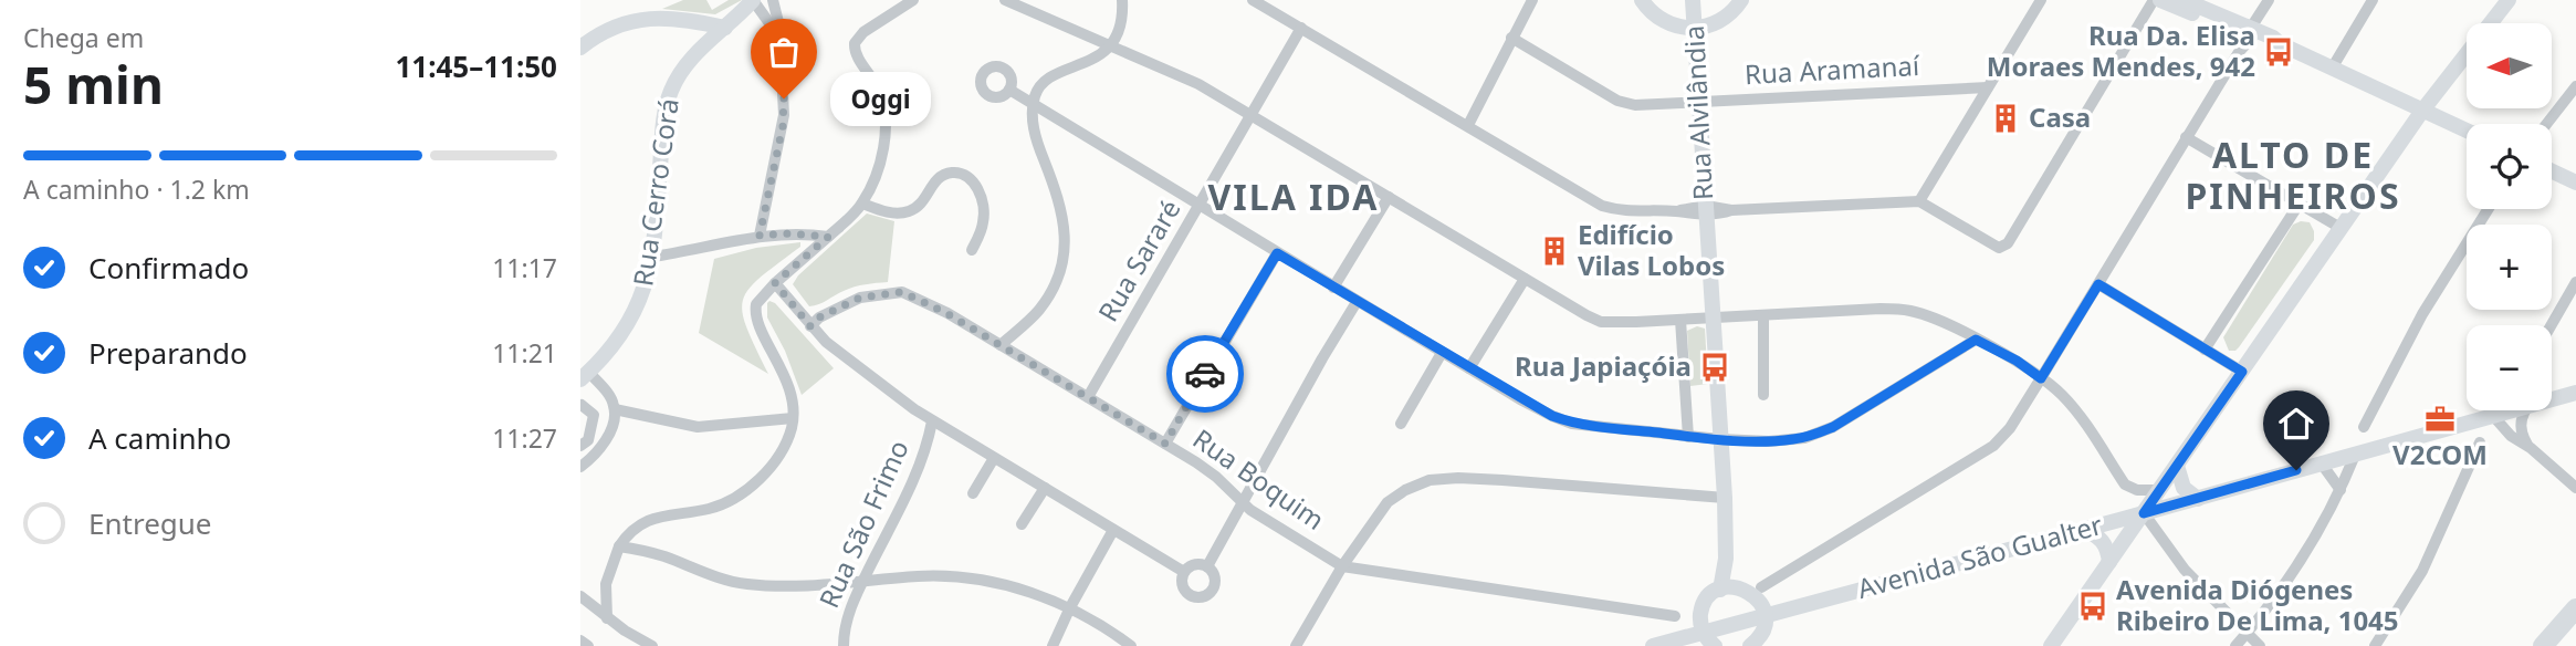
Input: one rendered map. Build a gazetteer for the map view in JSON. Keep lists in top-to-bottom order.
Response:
{
  "streets": {
    "street": [
      "Rua Aramanaí",
      "Rua Alvilândia",
      "Rua Cerro Corá",
      "Rua Sararé",
      "Rua Boquim",
      "Rua São Frimo",
      "Avenida São Gualter"
    ]
  },
  "crossings": [
    ["Rua Aramanaí", "Rua Alvilândia"],
    ["Rua Sararé", "Rua Boquim"]
  ],
  "districts": ["ALTO DE PINHEIROS", "VILA IDA"],
  "places": {
    "bus stop": ["Rua Da. Elisa Moraes Mendes, 942", "Rua Japiaçóia", "Avenida Diógenes Ribeiro De Lima, 1045"],
    "other": ["Oggi"],
    "building": ["Casa", "Edifício Vilas Lobos"],
    "office": ["V2COM"]
  },
  "north": "left",
  "page": {
    "heading": ["5 min", "Chega em", "11:45–11:50"],
    "map_buttons": ["+", "−"],
    "bubble": "Oggi",
    "bar": "A caminho · 1.2 km",
    "list": [
      ["Confirmado", "11:17"],
      ["Preparando", "11:21"],
      ["A caminho", "11:27"],
      "Entregue"
    ]
  }
}
